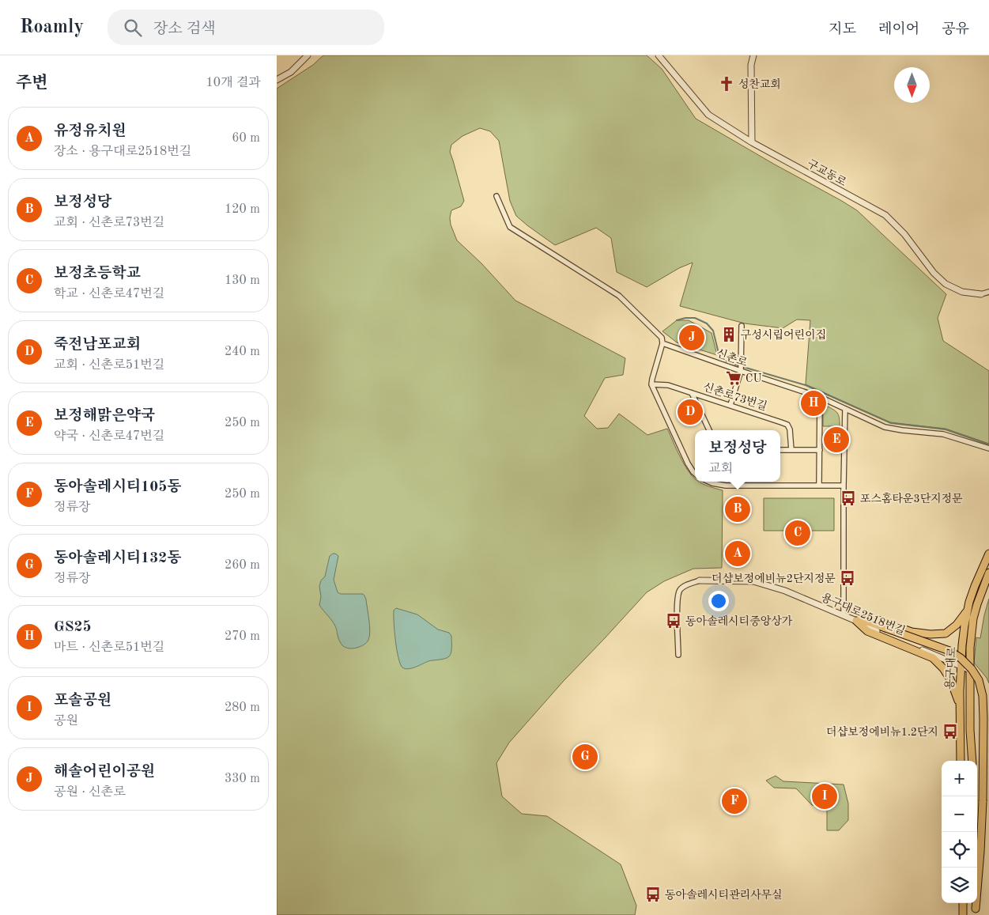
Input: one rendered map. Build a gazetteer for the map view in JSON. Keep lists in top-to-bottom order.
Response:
{
  "streets": {
    "main road": ["용구대로"],
    "street": [
      "구교동로",
      "신촌로",
      "신촌로73번길",
      "용구대로2518번길"
    ]
  },
  "crossings": [
    ["용구대로2518번길", "용구대로"]
  ],
  "places": {
    "church": ["성찬교회"],
    "building": ["구성시립어린이집"],
    "supermarket": ["CU"],
    "bus stop": [
      "포스홈타운3단지정문",
      "더샵보정에비뉴2단지정문",
      "동아솔레시티중앙상가",
      "더샵보정에비뉴1.2단지",
      "동아솔레시티관리사무실"
    ]
  },
  "north": "bottom",
  "page": {
    "header": "Roamly",
    "search": "장소 검색",
    "nav": ["지도", "레이어", "공유"],
    "heading": ["주변", "10개 결과"],
    "list": [
      {
        "mark": "A",
        "name": "유정유치원",
        "note": "장소 · 용구대로2518번길",
        "value": "60 m"
      },
      {
        "mark": "B",
        "name": "보정성당",
        "note": "교회 · 신촌로73번길",
        "value": "120 m"
      },
      {
        "mark": "C",
        "name": "보정초등학교",
        "note": "학교 · 신촌로47번길",
        "value": "130 m"
      },
      {
        "mark": "D",
        "name": "죽전남포교회",
        "note": "교회 · 신촌로51번길",
        "value": "240 m"
      },
      {
        "mark": "E",
        "name": "보정해맑은약국",
        "note": "약국 · 신촌로47번길",
        "value": "250 m"
      },
      {
        "mark": "F",
        "name": "동아솔레시티105동",
        "note": "정류장",
        "value": "250 m"
      },
      {
        "mark": "G",
        "name": "동아솔레시티132동",
        "note": "정류장",
        "value": "260 m"
      },
      {
        "mark": "H",
        "name": "GS25",
        "note": "마트 · 신촌로51번길",
        "value": "270 m"
      },
      {
        "mark": "I",
        "name": "포솔공원",
        "note": "공원",
        "value": "280 m"
      },
      {
        "mark": "J",
        "name": "해솔어린이공원",
        "note": "공원 · 신촌로",
        "value": "330 m"
      }
    ],
    "pins": [
      "J",
      "H",
      "D",
      "E",
      "B",
      "C",
      "A",
      "G",
      "I",
      "F"
    ],
    "popup": ["보정성당", "교회"],
    "map_buttons": ["+", "−"]
  }
}
